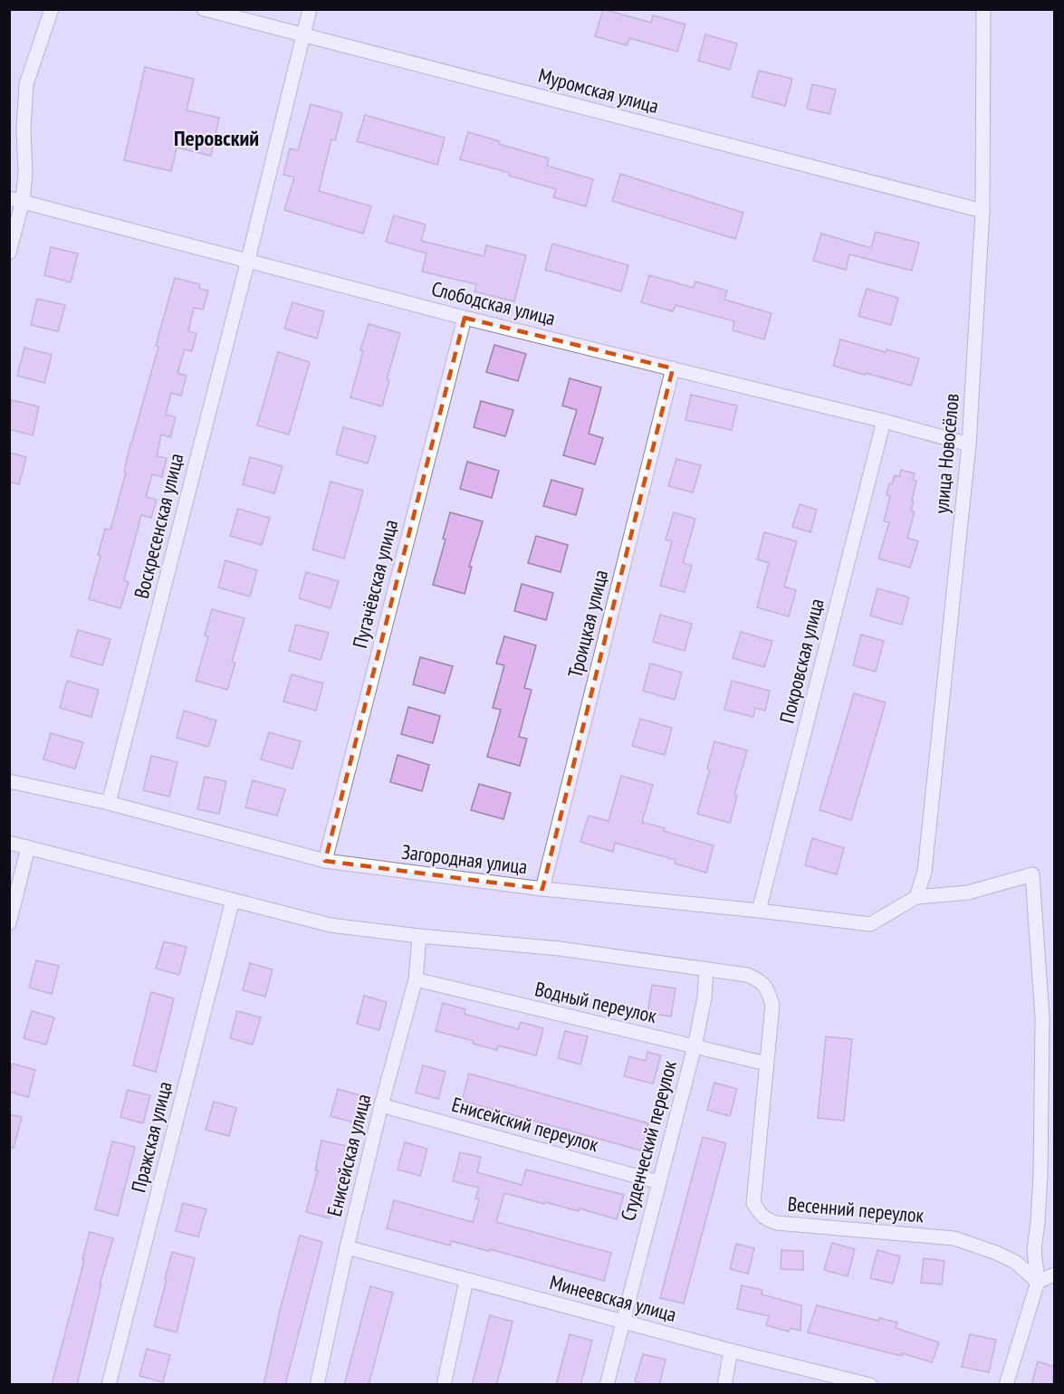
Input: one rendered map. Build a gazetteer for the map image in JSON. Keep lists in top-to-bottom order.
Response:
{
  "streets": {
    "street": [
      "Муромская улица",
      "Слободская улица",
      "улица Новосёлов",
      "Воскресенская улица",
      "Пугачёвская улица",
      "Троицкая улица",
      "Покровская улица",
      "Загородная улица",
      "Водный переулок",
      "Енисейский переулок",
      "Пражская улица",
      "Студенческий переулок",
      "Енисейская улица",
      "Весенний переулок",
      "Минеевская улица"
    ]
  },
  "crossings": [
    ["Муромская улица", "улица Новосёлов"],
    ["Муромская улица", "Воскресенская улица"],
    ["Слободская улица", "улица Новосёлов"],
    ["Слободская улица", "Воскресенская улица"],
    ["Слободская улица", "Пугачёвская улица"],
    ["Слободская улица", "Троицкая улица"],
    ["Слободская улица", "Покровская улица"],
    ["улица Новосёлов", "Загородная улица"],
    ["Воскресенская улица", "Загородная улица"],
    ["Пугачёвская улица", "Загородная улица"],
    ["Троицкая улица", "Загородная улица"],
    ["Покровская улица", "Загородная улица"],
    ["Водный переулок", "Студенческий переулок"],
    ["Водный переулок", "Енисейская улица"],
    ["Водный переулок", "Весенний переулок"],
    ["Енисейский переулок", "Студенческий переулок"],
    ["Енисейский переулок", "Енисейская улица"],
    ["Студенческий переулок", "Весенний переулок"],
    ["Студенческий переулок", "Минеевская улица"],
    ["Енисейская улица", "Минеевская улица"]
  ],
  "districts": ["Перовский"]
}
